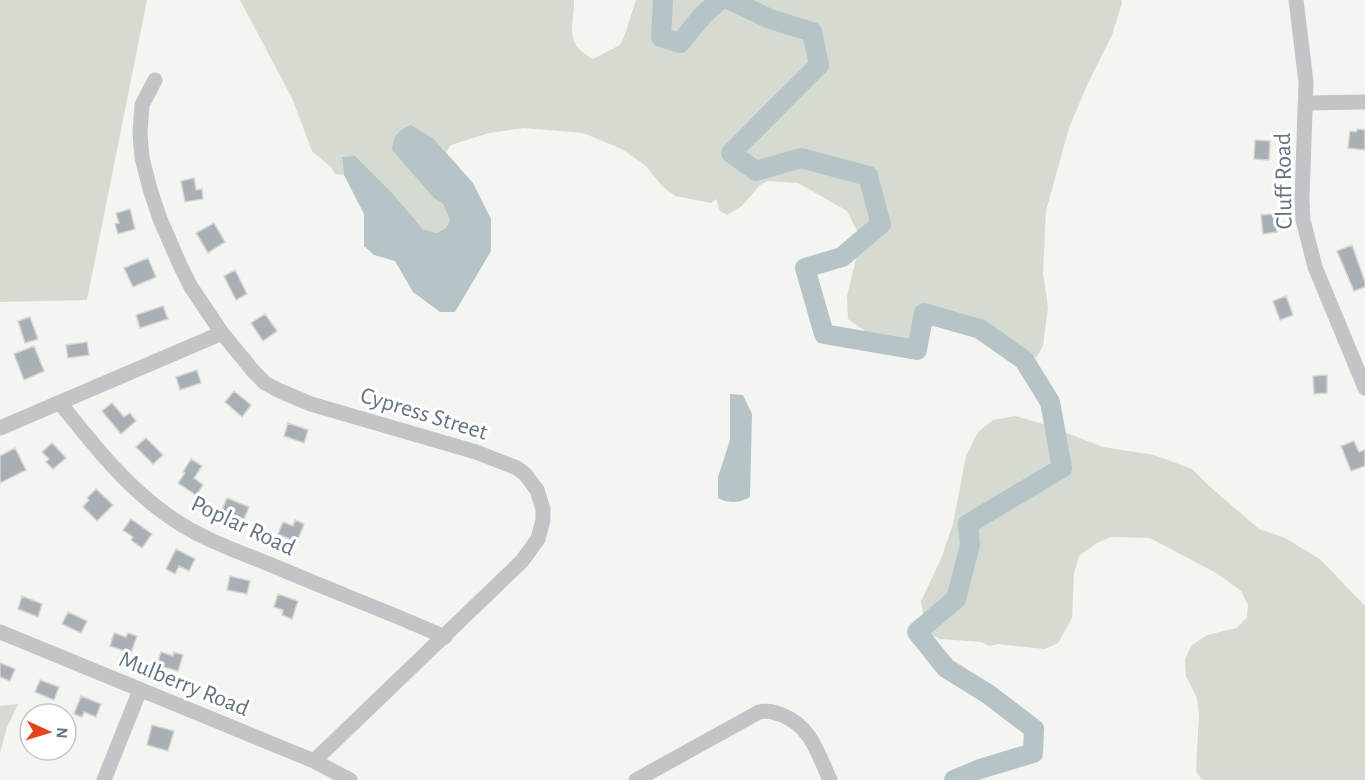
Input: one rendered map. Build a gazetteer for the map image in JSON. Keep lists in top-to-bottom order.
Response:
{
  "streets": {
    "street": [
      "Cluff Road",
      "Cypress Street",
      "Poplar Road",
      "Mulberry Road"
    ]
  },
  "crossings": [
    ["Cypress Street", "Poplar Road"],
    ["Cypress Street", "Mulberry Road"]
  ],
  "north": "right"
}
